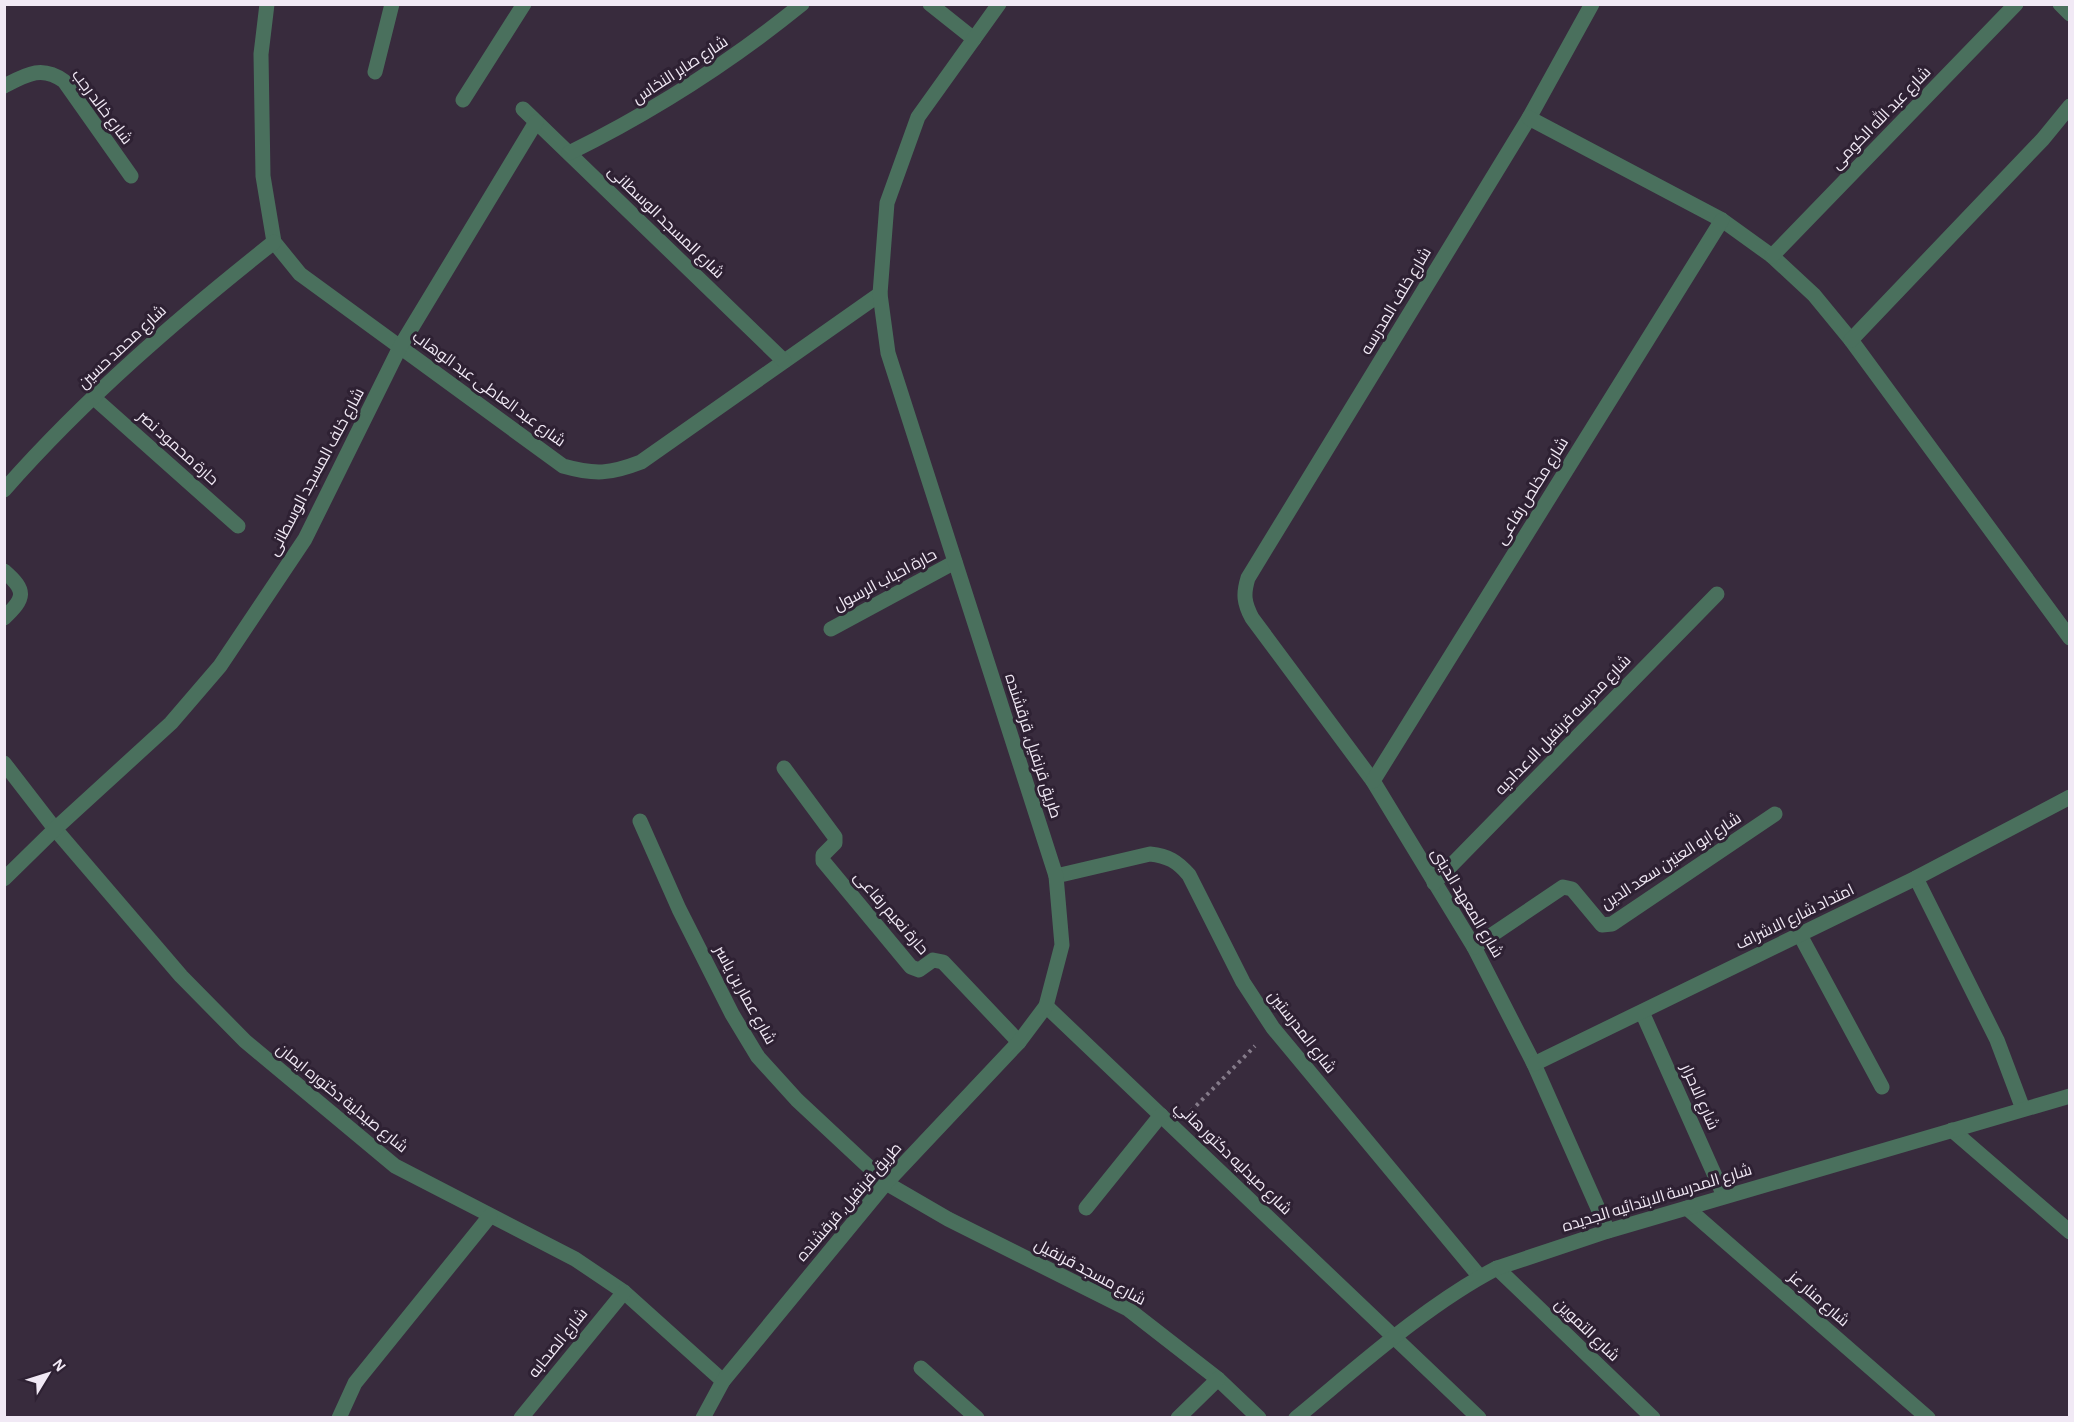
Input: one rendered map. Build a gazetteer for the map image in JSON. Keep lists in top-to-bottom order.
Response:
{
  "streets": {
    "street": [
      "شارع صابر النخاس",
      "شارع خالد رجب",
      "شارع عبد الله الكومى",
      "شارع المسجد الوسطانى",
      "شارع خلف المدرسه",
      "شارع محمد حسين",
      "شارع عبد العاطى عبد الوهاب",
      "حارة محمود نصر",
      "شارع خلف المسجد الوسطانى",
      "شارع مخلص رفاعى",
      "حارة احباب الرسول",
      "شارع مدرسه قرنفيل الاعداديه",
      "طريق قرنفيل, قرقشنده",
      "شارع ابو العنين سعد الدين",
      "شارع المعهد الدينى",
      "حارة نعيم رفاعى",
      "امتداد شارع الاشراف",
      "شارع عمار بن ياسر",
      "شارع المدرستين",
      "شارع الاحرار",
      "شارع صيدلية دكتوره ايمان",
      "شارع صيدليه دكتور هاني",
      "شارع المدرسة الابتدائيه الجديده",
      "شارع مسجد قرنفيل",
      "شارع منار عز",
      "شارع التموين",
      "شارع الصحابه"
    ]
  },
  "crossings": [
    ["شارع صابر النخاس", "شارع المسجد الوسطانى"],
    ["شارع المسجد الوسطانى", "شارع عبد العاطى عبد الوهاب"],
    ["شارع المسجد الوسطانى", "شارع خلف المسجد الوسطانى"],
    ["شارع خلف المدرسه", "شارع المعهد الدينى"],
    ["شارع محمد حسين", "شارع عبد العاطى عبد الوهاب"],
    ["شارع محمد حسين", "حارة محمود نصر"],
    ["شارع عبد العاطى عبد الوهاب", "شارع خلف المسجد الوسطانى"],
    ["شارع عبد العاطى عبد الوهاب", "طريق قرنفيل, قرقشنده"],
    ["شارع خلف المسجد الوسطانى", "شارع صيدلية دكتوره ايمان"],
    ["شارع مخلص رفاعى", "شارع المعهد الدينى"],
    ["حارة احباب الرسول", "طريق قرنفيل, قرقشنده"],
    ["شارع مدرسه قرنفيل الاعداديه", "شارع المعهد الدينى"],
    ["طريق قرنفيل, قرقشنده", "حارة نعيم رفاعى"],
    ["طريق قرنفيل, قرقشنده", "شارع عمار بن ياسر"],
    ["طريق قرنفيل, قرقشنده", "شارع المدرستين"],
    ["طريق قرنفيل, قرقشنده", "شارع صيدلية دكتوره ايمان"],
    ["طريق قرنفيل, قرقشنده", "شارع صيدليه دكتور هاني"],
    ["طريق قرنفيل, قرقشنده", "شارع مسجد قرنفيل"],
    ["شارع ابو العنين سعد الدين", "شارع المعهد الدينى"],
    ["شارع المعهد الدينى", "امتداد شارع الاشراف"],
    ["شارع المعهد الدينى", "شارع المدرسة الابتدائيه الجديده"],
    ["امتداد شارع الاشراف", "شارع الاحرار"],
    ["شارع عمار بن ياسر", "شارع مسجد قرنفيل"],
    ["شارع المدرستين", "شارع المدرسة الابتدائيه الجديده"],
    ["شارع الاحرار", "شارع المدرسة الابتدائيه الجديده"],
    ["شارع صيدلية دكتوره ايمان", "شارع الصحابه"],
    ["شارع صيدليه دكتور هاني", "شارع المدرسة الابتدائيه الجديده"],
    ["شارع المدرسة الابتدائيه الجديده", "شارع منار عز"],
    ["شارع المدرسة الابتدائيه الجديده", "شارع التموين"]
  ],
  "north": "top right"
}
